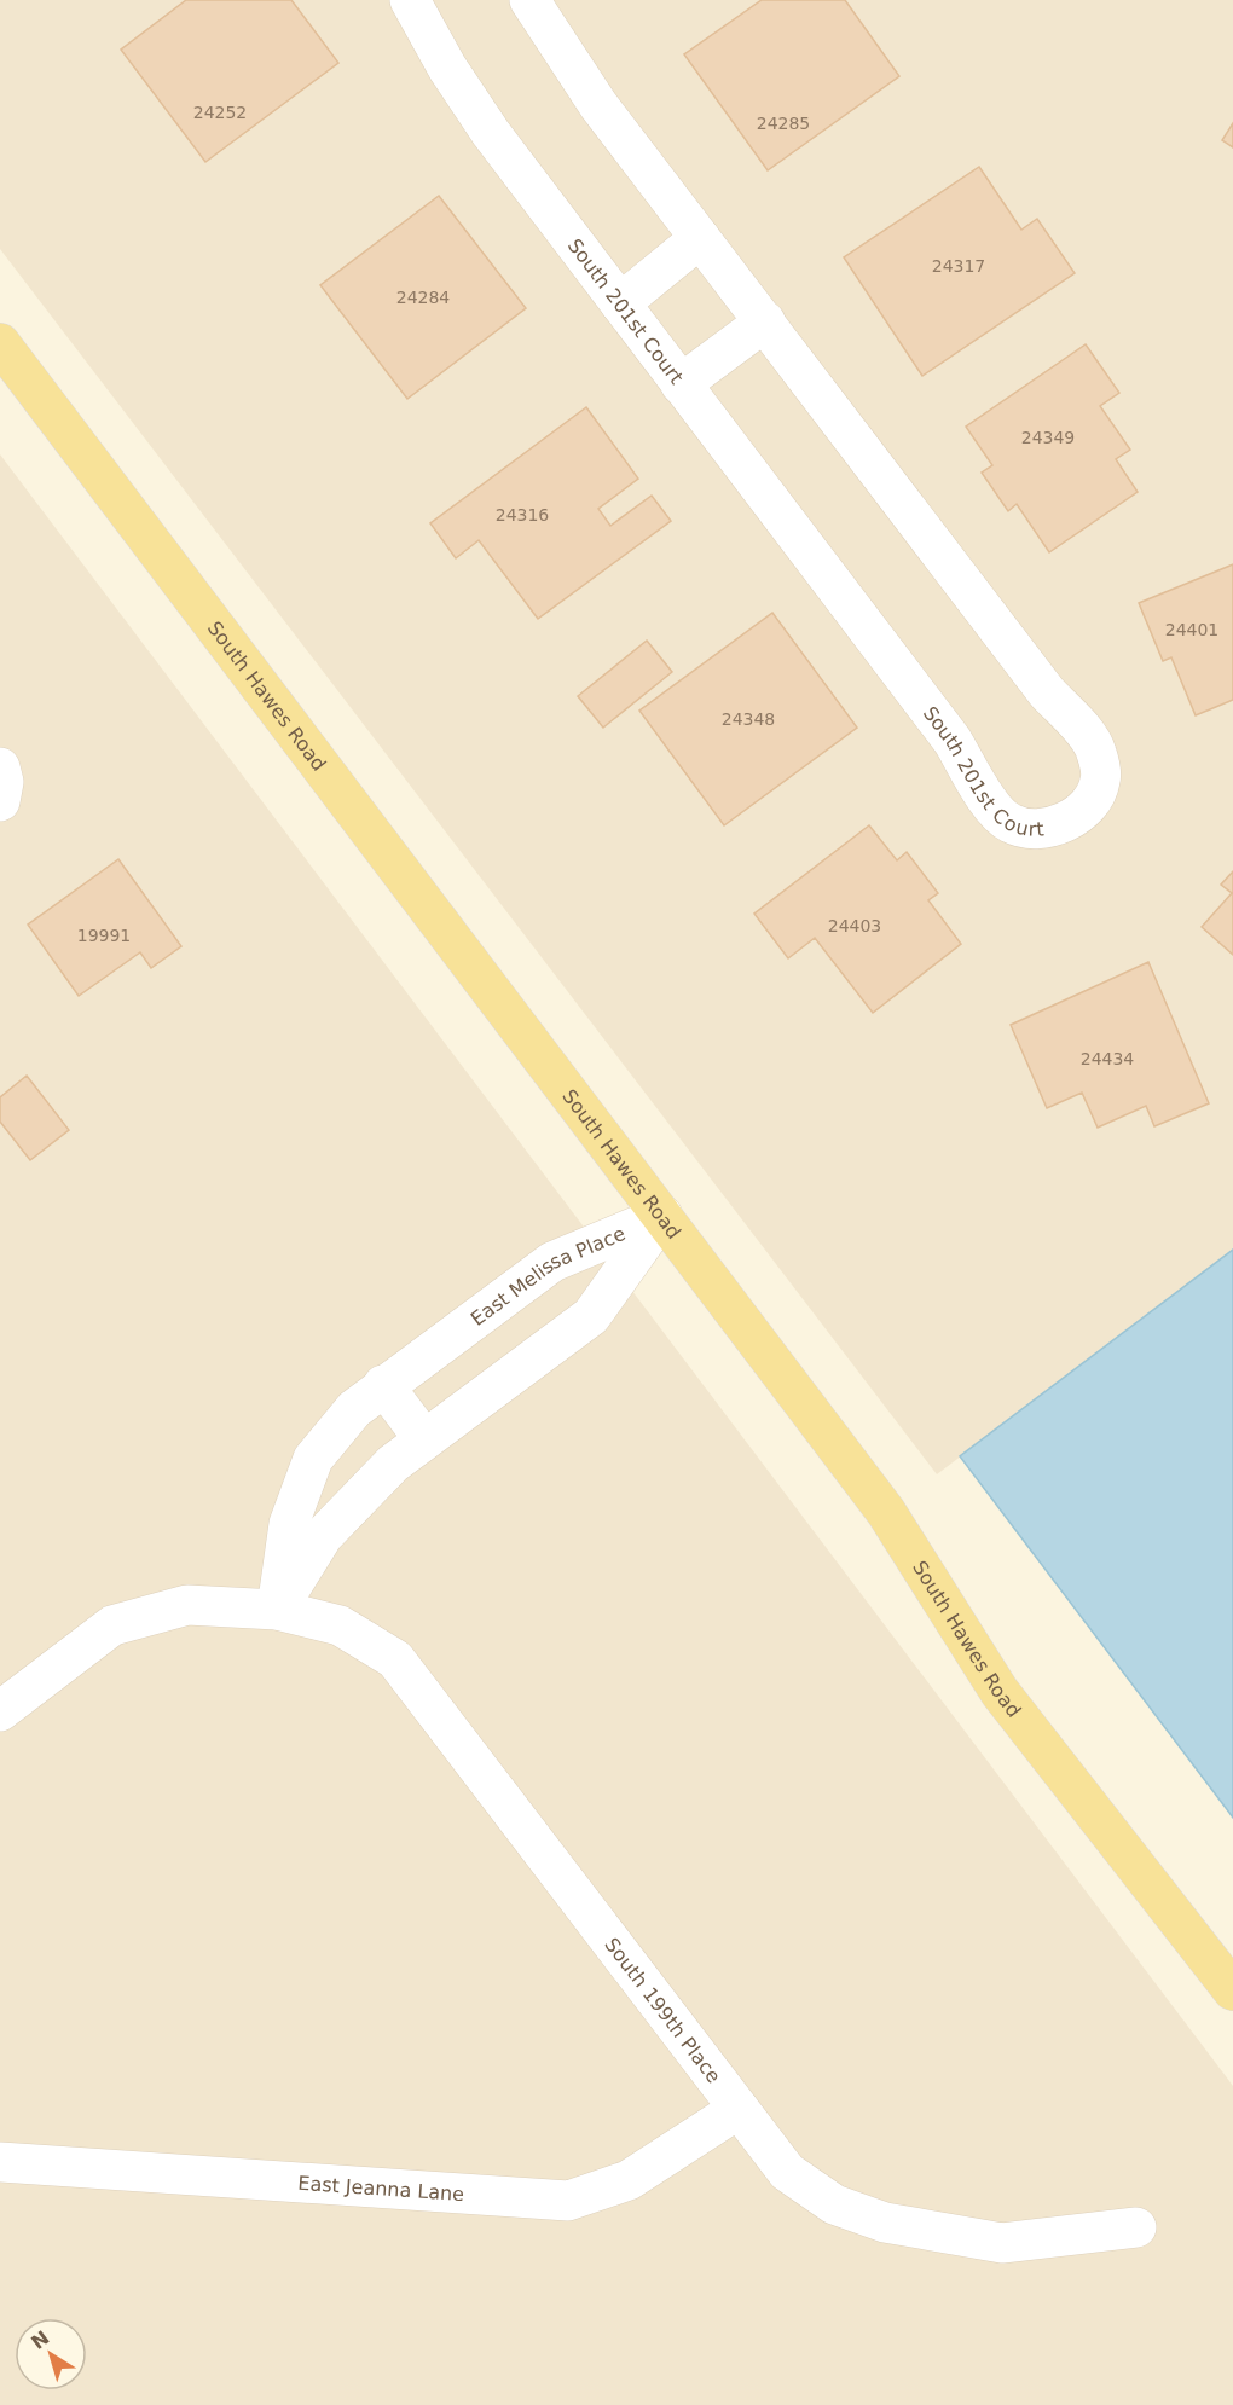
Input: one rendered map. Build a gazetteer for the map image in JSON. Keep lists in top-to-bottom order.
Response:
{
  "streets": {
    "main road": ["South Hawes Road"],
    "street": [
      "South 201st Court",
      "East Melissa Place",
      "South 199th Place",
      "East Jeanna Lane"
    ]
  },
  "crossings": [
    ["South Hawes Road", "East Melissa Place"],
    ["East Melissa Place", "South 199th Place"],
    ["South 199th Place", "East Jeanna Lane"]
  ],
  "house_numbers": [
    "24252",
    "24285",
    "24317",
    "24284",
    "24349",
    "24316",
    "24401",
    "24348",
    "24403",
    "19991",
    "24434"
  ],
  "north": "top left"
}
